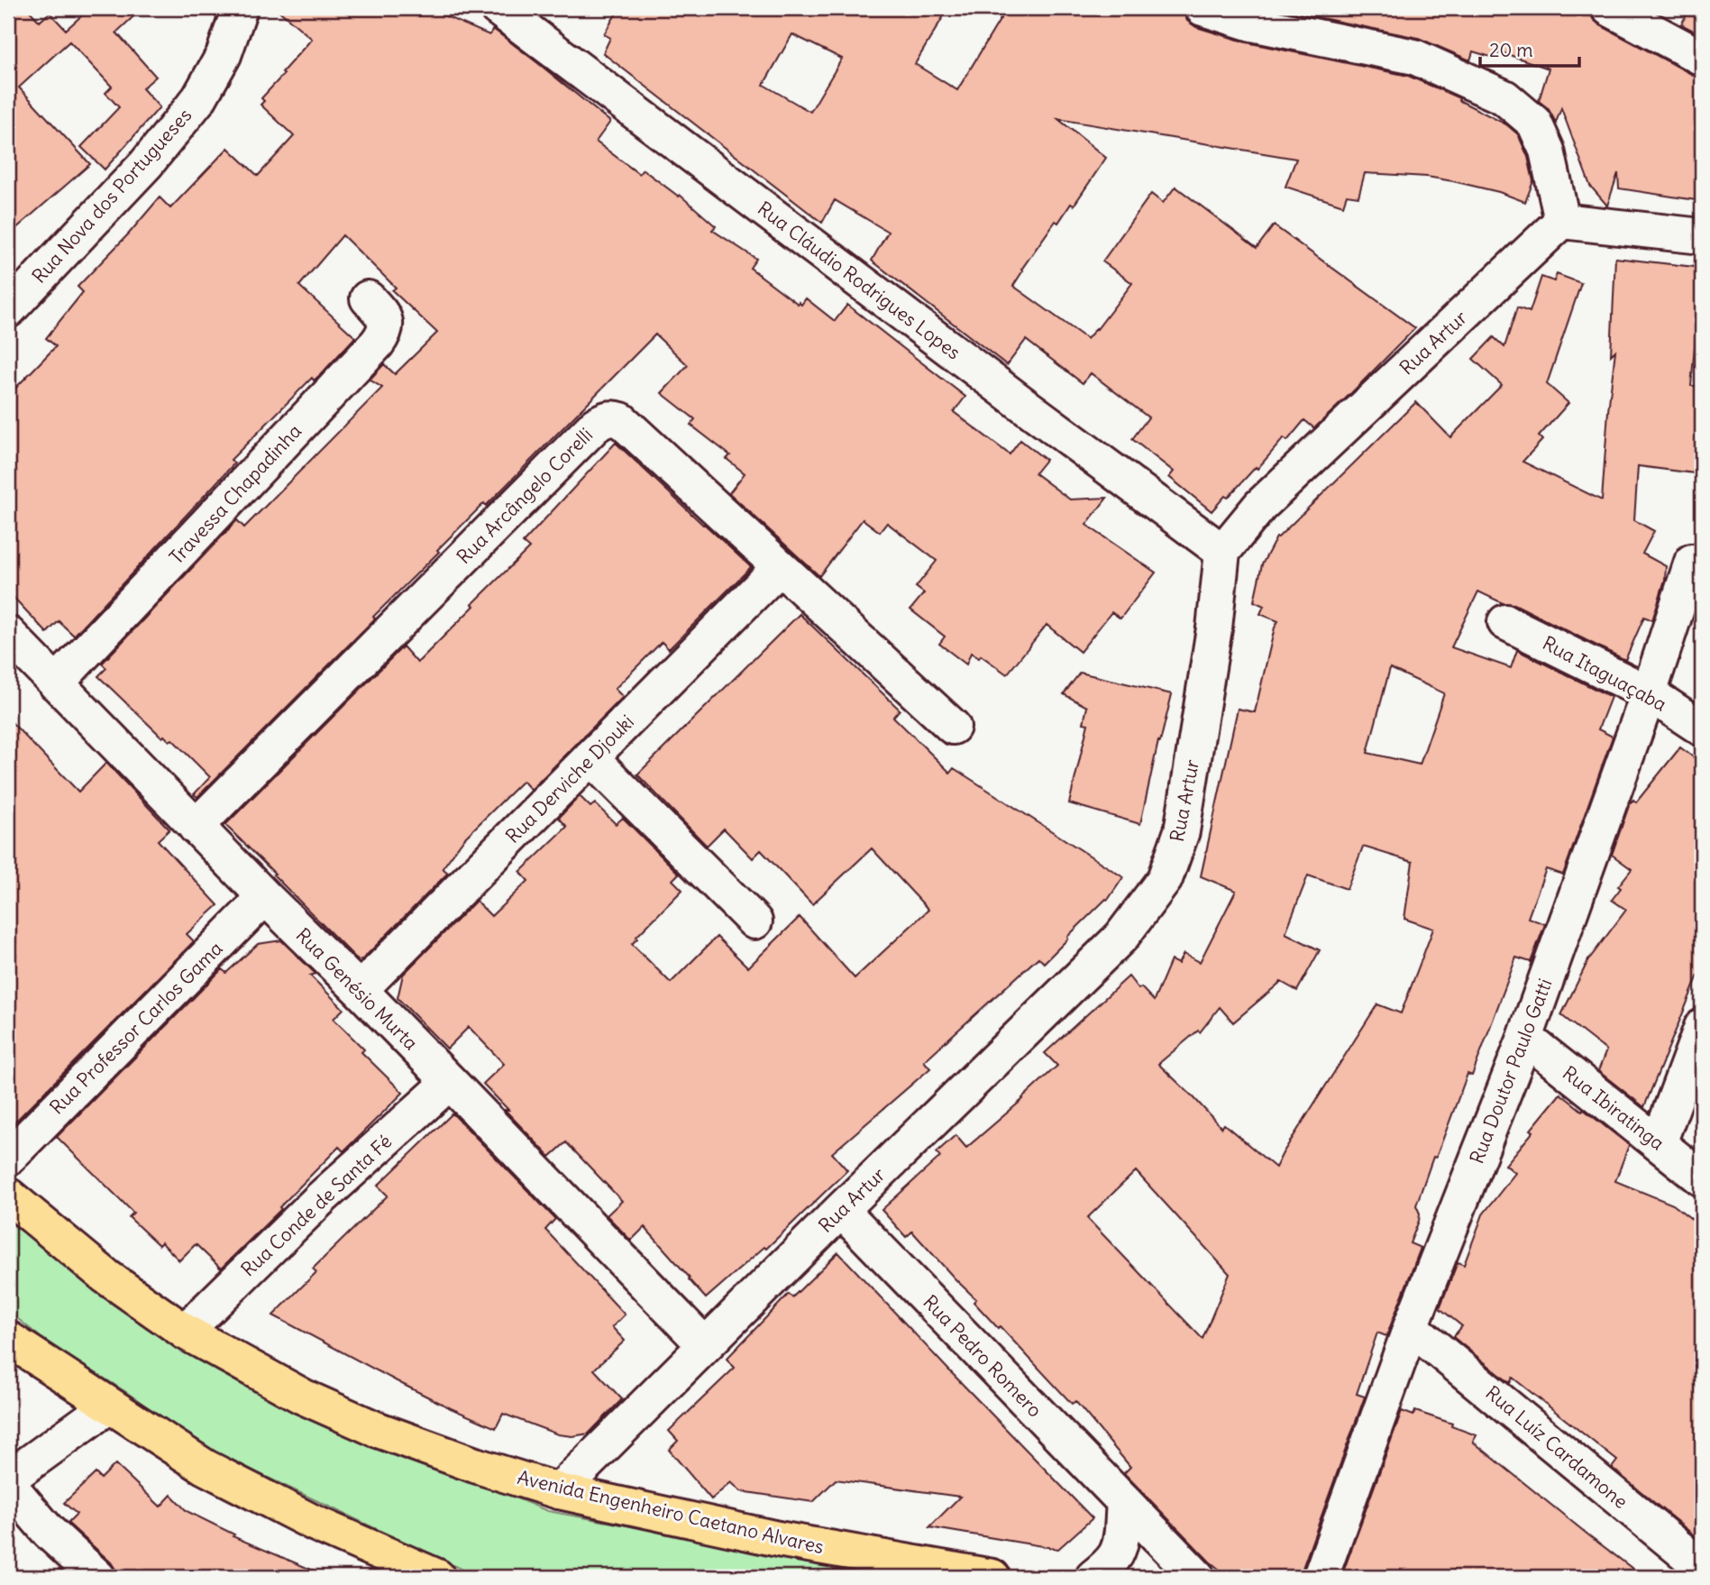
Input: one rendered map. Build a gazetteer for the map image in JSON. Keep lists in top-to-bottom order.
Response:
{
  "streets": {
    "main road": ["Avenida Engenheiro Caetano Alvares"],
    "street": [
      "Rua Nova dos Portugueses",
      "Rua Cláudio Rodrigues Lopes",
      "Rua Artur",
      "Travessa Chapadinha",
      "Rua Arcângelo Corelli",
      "Rua Itaguaçaba",
      "Rua Derviche Djouki",
      "Rua Genésio Murta",
      "Rua Professor Carlos Gama",
      "Rua Doutor Paulo Gatti",
      "Rua Ibiratinga",
      "Rua Conde de Santa Fé",
      "Rua Pedro Romero",
      "Rua Luíz Cardamone"
    ]
  },
  "crossings": [
    ["Rua Cláudio Rodrigues Lopes", "Rua Artur"],
    ["Rua Artur", "Rua Genésio Murta"],
    ["Rua Artur", "Rua Pedro Romero"],
    ["Rua Artur", "Avenida Engenheiro Caetano Alvares"],
    ["Travessa Chapadinha", "Rua Genésio Murta"],
    ["Rua Arcângelo Corelli", "Rua Derviche Djouki"],
    ["Rua Arcângelo Corelli", "Rua Genésio Murta"],
    ["Rua Itaguaçaba", "Rua Doutor Paulo Gatti"],
    ["Rua Derviche Djouki", "Rua Genésio Murta"],
    ["Rua Genésio Murta", "Rua Professor Carlos Gama"],
    ["Rua Genésio Murta", "Rua Conde de Santa Fé"],
    ["Rua Doutor Paulo Gatti", "Rua Ibiratinga"],
    ["Rua Doutor Paulo Gatti", "Rua Luíz Cardamone"],
    ["Rua Conde de Santa Fé", "Avenida Engenheiro Caetano Alvares"]
  ],
  "scale_bar": "20 m"
}
